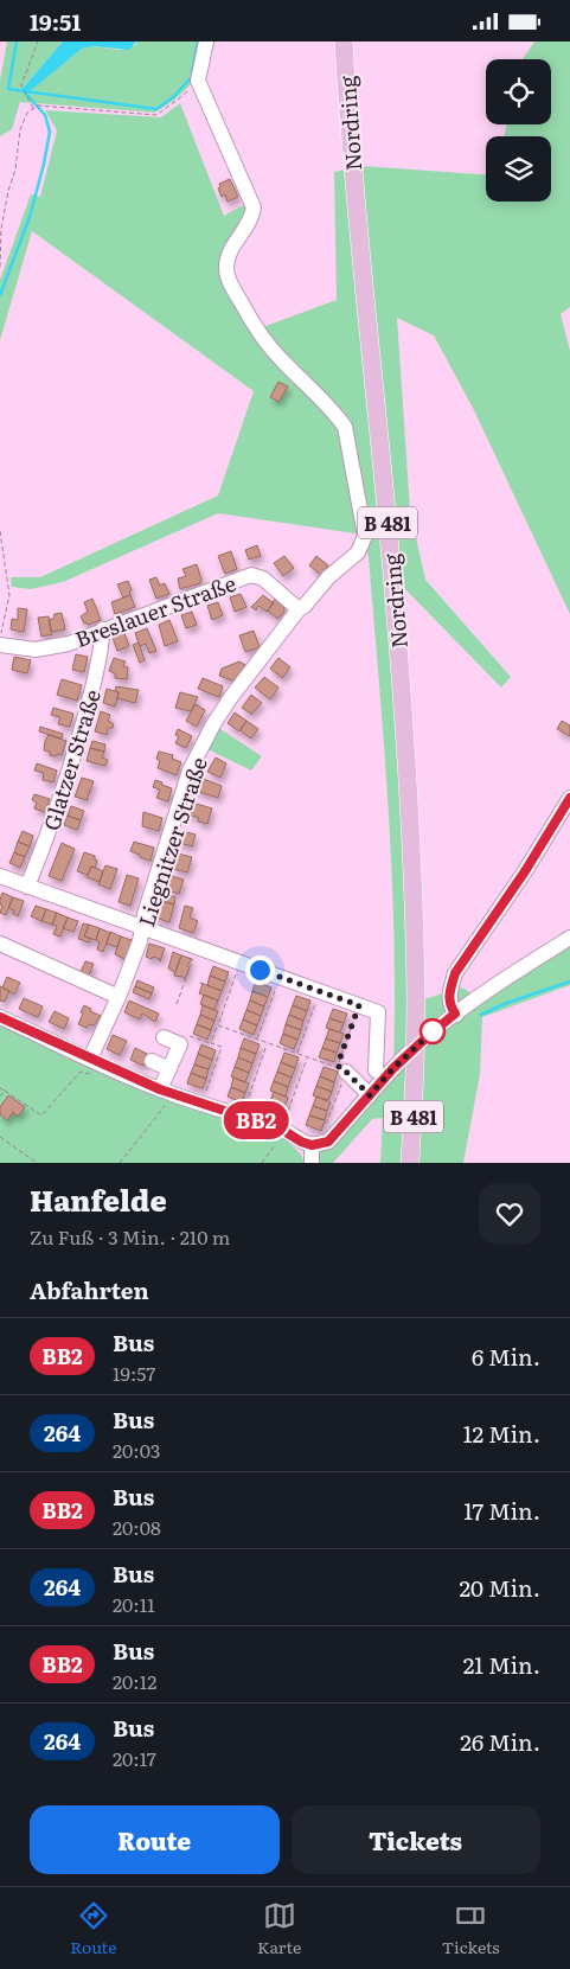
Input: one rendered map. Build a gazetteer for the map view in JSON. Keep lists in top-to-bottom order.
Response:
{
  "streets": {
    "main road": ["Nordring", "B 481"],
    "street": ["Breslauer Straße", "Glatzer Straße", "Liegnitzer Straße"]
  },
  "crossings": [
    ["Breslauer Straße", "Glatzer Straße"],
    ["Breslauer Straße", "Liegnitzer Straße"]
  ],
  "lines": ["bus line BB2"],
  "page": {
    "status": "19:51",
    "on_map": "BB2",
    "heading": [
      ["Hanfelde", "Zu Fuß · 3 Min. · 210 m"],
      "Abfahrten"
    ],
    "list": [
      {
        "mark": "BB2",
        "name": "Bus",
        "note": "19:57",
        "value": "6 Min."
      },
      {
        "mark": "264",
        "name": "Bus",
        "note": "20:03",
        "value": "12 Min."
      },
      {
        "mark": "BB2",
        "name": "Bus",
        "note": "20:08",
        "value": "17 Min."
      },
      {
        "mark": "264",
        "name": "Bus",
        "note": "20:11",
        "value": "20 Min."
      },
      {
        "mark": "BB2",
        "name": "Bus",
        "note": "20:12",
        "value": "21 Min."
      },
      {
        "mark": "264",
        "name": "Bus",
        "note": "20:17",
        "value": "26 Min."
      }
    ],
    "buttons": ["Route", "Tickets"],
    "tabs": ["Route", "Karte", "Tickets"]
  }
}
